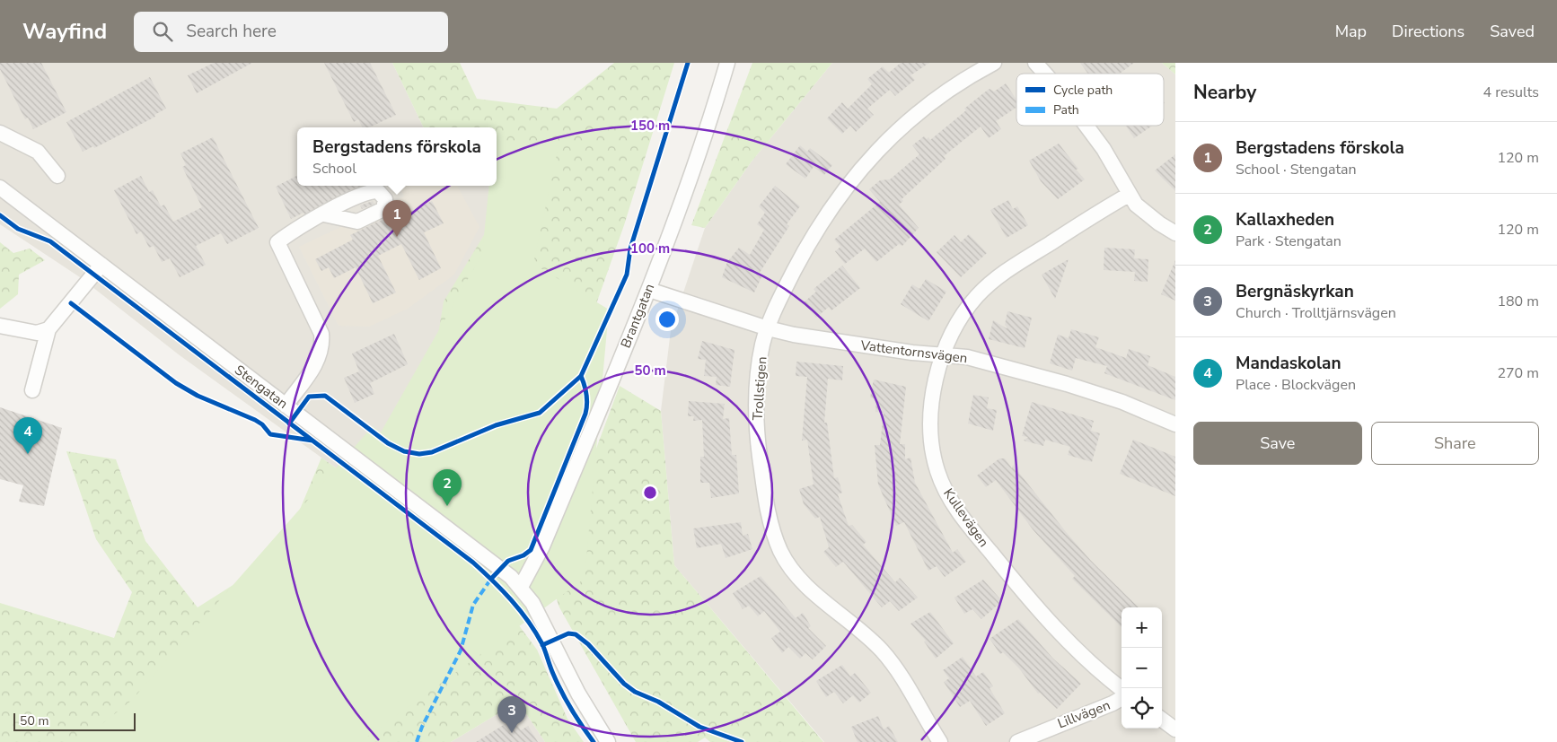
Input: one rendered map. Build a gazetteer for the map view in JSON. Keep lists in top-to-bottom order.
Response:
{
  "streets": {
    "street": [
      "Brantgatan",
      "Vattentornsvägen",
      "Stengatan",
      "Trollstigen",
      "Kullevägen",
      "Lillvägen"
    ]
  },
  "crossings": [
    ["Brantgatan", "Vattentornsvägen"],
    ["Brantgatan", "Stengatan"],
    ["Vattentornsvägen", "Trollstigen"],
    ["Vattentornsvägen", "Kullevägen"]
  ],
  "legend": ["Cycle path", "Path"],
  "scale_bar": "50 m",
  "page": {
    "header": "Wayfind",
    "search": "Search here",
    "nav": ["Map", "Directions", "Saved"],
    "heading": ["Nearby", "4 results"],
    "list": [
      {
        "mark": "1",
        "name": "Bergstadens förskola",
        "note": "School · Stengatan",
        "value": "120 m"
      },
      {
        "mark": "2",
        "name": "Kallaxheden",
        "note": "Park · Stengatan",
        "value": "120 m"
      },
      {
        "mark": "3",
        "name": "Bergnäskyrkan",
        "note": "Church · Trolltjärnsvägen",
        "value": "180 m"
      },
      {
        "mark": "4",
        "name": "Mandaskolan",
        "note": "Place · Blockvägen",
        "value": "270 m"
      }
    ],
    "popup": ["Bergstadens förskola", "School"],
    "pins": [
      "1",
      "4",
      "2",
      "3"
    ],
    "buttons": ["Save", "Share"],
    "map_buttons": ["+", "−"],
    "scale": "50 m"
  },
  "rings": ["150 m", "100 m", "50 m"]
}
